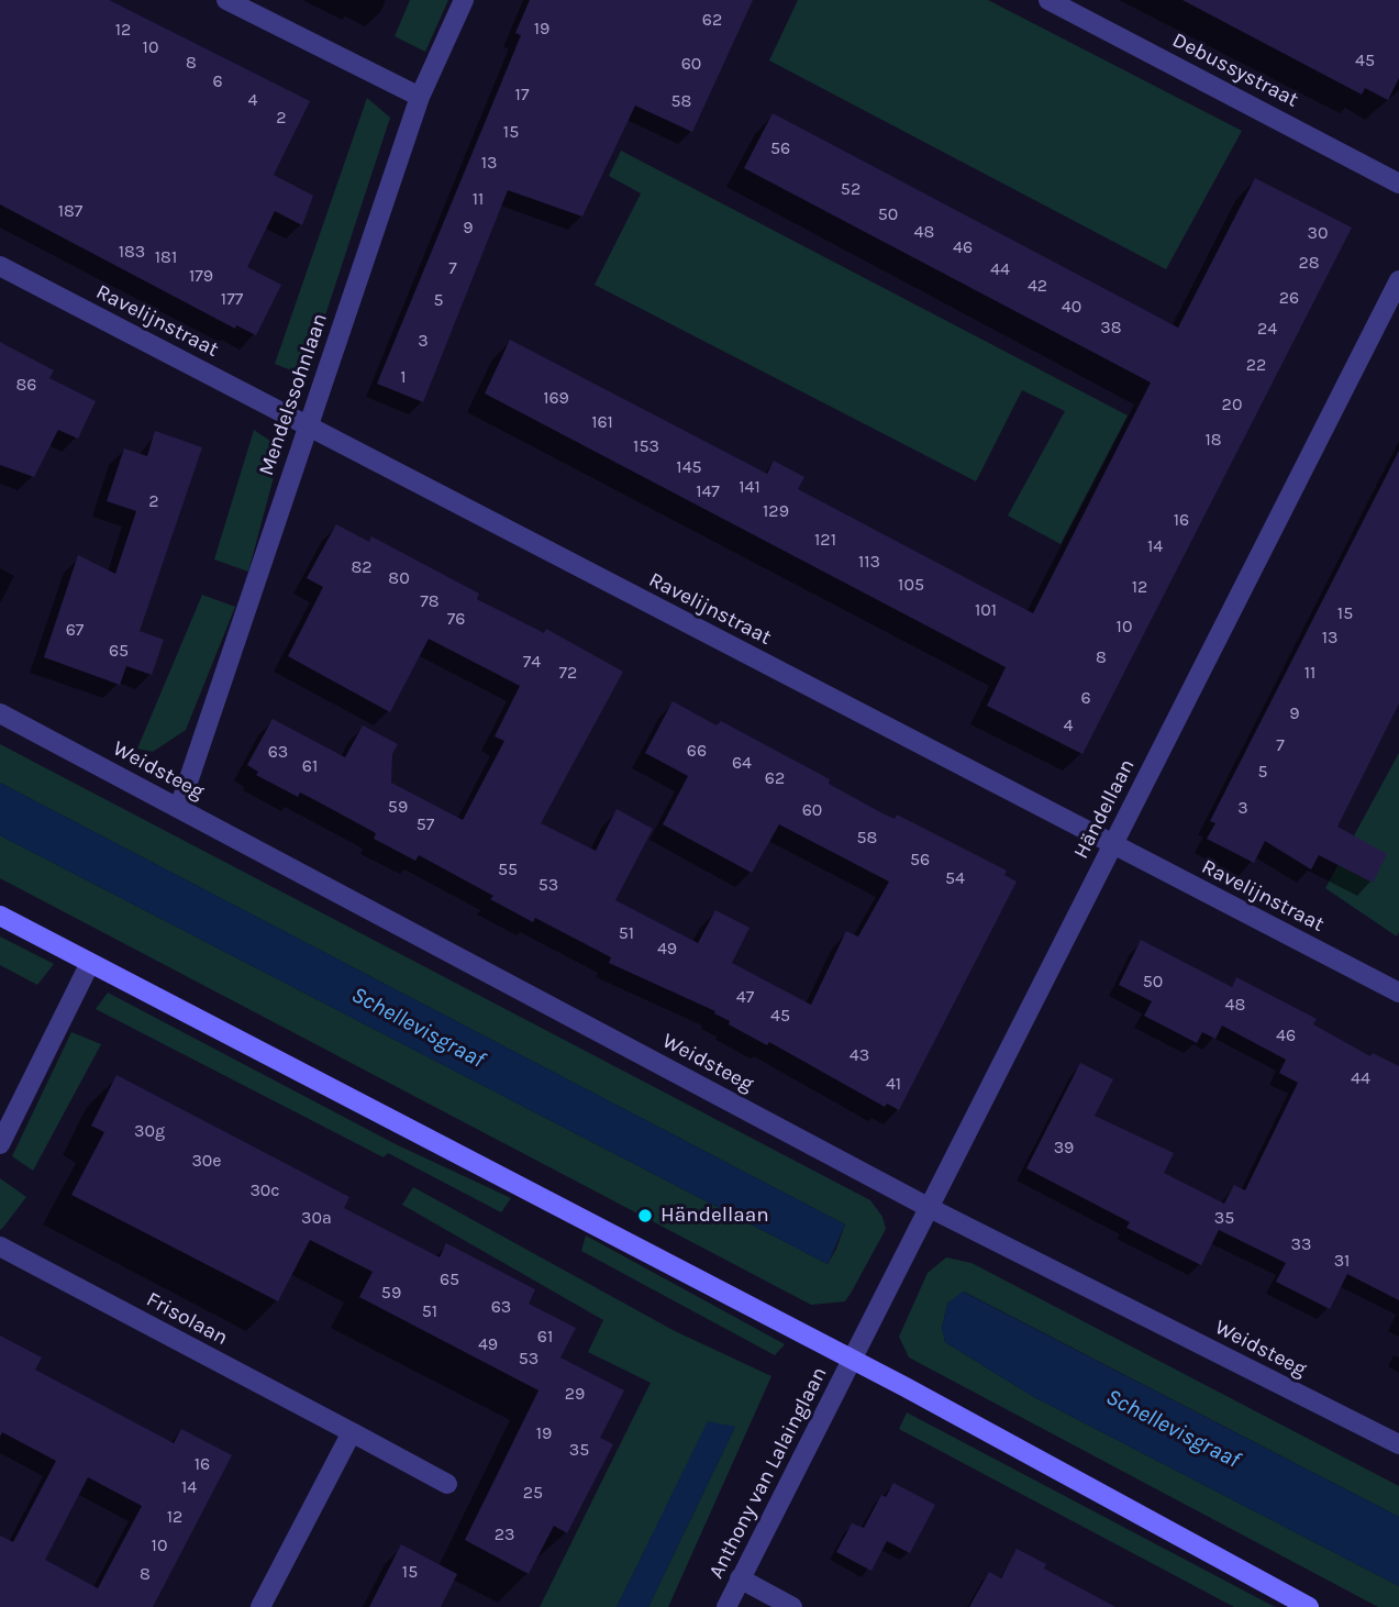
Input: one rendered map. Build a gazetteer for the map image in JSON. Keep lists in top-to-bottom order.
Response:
{
  "streets": {
    "street": [
      "Debussystraat",
      "Ravelijnstraat",
      "Mendelssohnlaan",
      "Weidsteeg",
      "Händellaan",
      "Frisolaan",
      "Anthony van Lalainglaan"
    ]
  },
  "crossings": [
    ["Ravelijnstraat", "Mendelssohnlaan"],
    ["Ravelijnstraat", "Händellaan"],
    ["Mendelssohnlaan", "Weidsteeg"],
    ["Weidsteeg", "Händellaan"],
    ["Händellaan", "Anthony van Lalainglaan"]
  ],
  "water": ["Schellevisgraaf"],
  "places": ["Händellaan"],
  "house_numbers": [
    "62",
    "19",
    "12",
    "10",
    "45",
    "8",
    "60",
    "6",
    "17",
    "4",
    "58",
    "2",
    "15",
    "56",
    "13",
    "52",
    "11",
    "187",
    "50",
    "9",
    "48",
    "30",
    "46",
    "183",
    "181",
    "28",
    "7",
    "44",
    "179",
    "42",
    "26",
    "177",
    "5",
    "40",
    "38",
    "24",
    "3",
    "22",
    "1",
    "86",
    "169",
    "20",
    "161",
    "18",
    "153",
    "145",
    "141",
    "147",
    "2",
    "129",
    "16",
    "121",
    "14",
    "113",
    "82",
    "80",
    "105",
    "12",
    "78",
    "101",
    "15",
    "76",
    "10",
    "67",
    "13",
    "65",
    "8",
    "74",
    "72",
    "11",
    "6",
    "9",
    "4",
    "7",
    "66",
    "63",
    "64",
    "61",
    "5",
    "62",
    "59",
    "3",
    "60",
    "57",
    "58",
    "56",
    "55",
    "54",
    "53",
    "51",
    "49",
    "50",
    "47",
    "48",
    "45",
    "46",
    "43",
    "44",
    "41",
    "30g",
    "39",
    "30e",
    "30c",
    "30a",
    "35",
    "33",
    "31",
    "65",
    "59",
    "63",
    "51",
    "61",
    "49",
    "53",
    "29",
    "19",
    "35",
    "16",
    "14",
    "25",
    "12",
    "23",
    "10",
    "15",
    "8"
  ]
}
